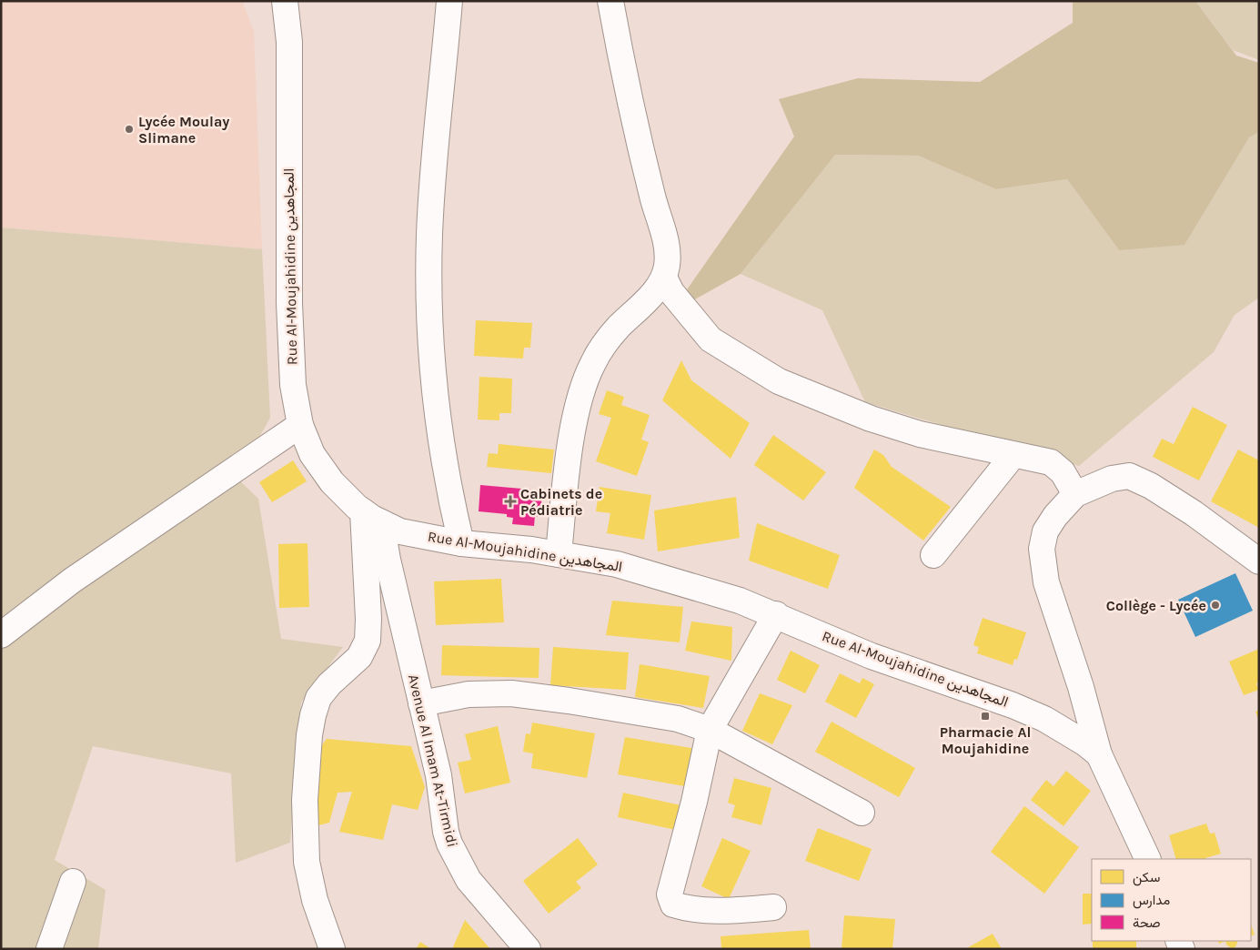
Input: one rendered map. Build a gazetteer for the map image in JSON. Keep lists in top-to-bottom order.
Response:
{
  "streets": {
    "street": ["Rue Al-Moujahidine المجاهدين", "Avenue Al Imam At-Tirmidi"]
  },
  "crossings": [
    ["Rue Al-Moujahidine المجاهدين", "Avenue Al Imam At-Tirmidi"]
  ],
  "places": {
    "other": ["Lycée Moulay Slimane", "Collège - Lycée"],
    "health": ["Cabinets de Pédiatrie"],
    "transit": ["Pharmacie Al Moujahidine"]
  },
  "legend": ["سكن", "مدارس", "صحة"]
}
